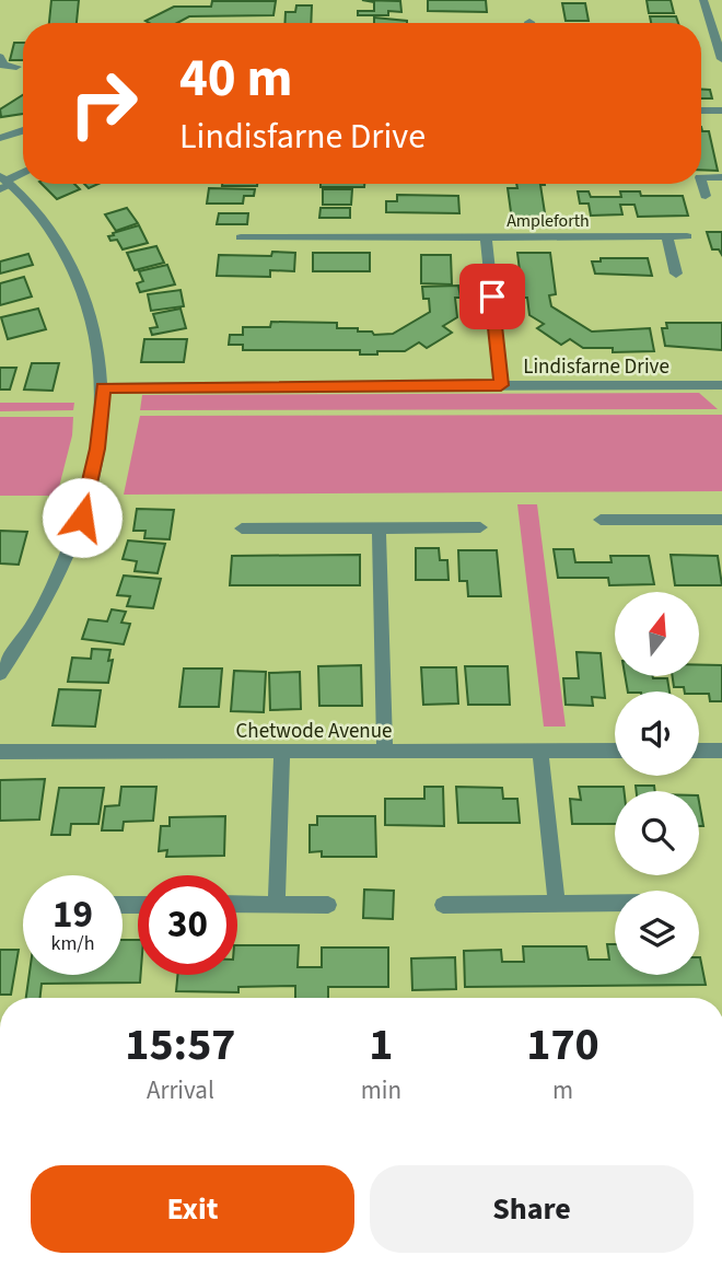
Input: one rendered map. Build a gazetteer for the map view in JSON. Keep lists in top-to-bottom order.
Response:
{
  "streets": {
    "street": ["Ampleforth", "Lindisfarne Drive", "Chetwode Avenue"]
  },
  "crossings": [
    ["Ampleforth", "Lindisfarne Drive"]
  ],
  "north": "top",
  "page": {
    "turn": ["40 m", "Lindisfarne Drive"],
    "speed": "19 km/h",
    "limit": "30",
    "eta": [
      "15:57",
      "Arrival",
      "1",
      "min",
      "170",
      "m"
    ],
    "buttons": ["Exit", "Share"]
  }
}
